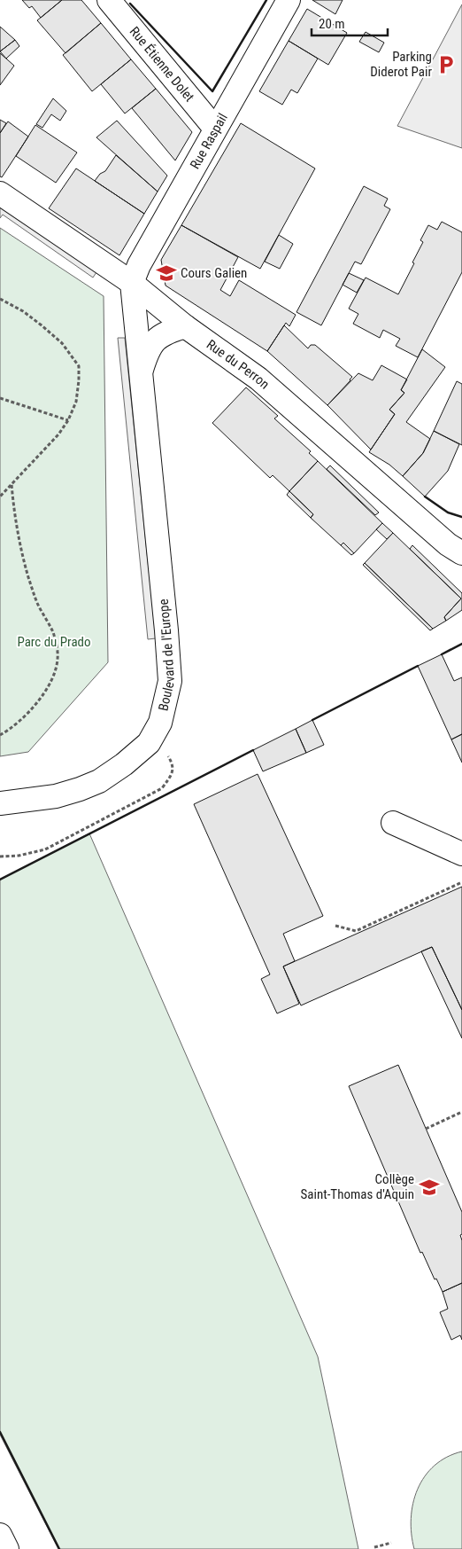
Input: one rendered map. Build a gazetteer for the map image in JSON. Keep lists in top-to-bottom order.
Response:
{
  "streets": {
    "street": [
      "Rue Étienne Dolet",
      "Rue Raspail",
      "Rue du Perron",
      "Boulevard de l'Europe"
    ]
  },
  "crossings": [
    ["Rue Étienne Dolet", "Rue Raspail"],
    ["Rue Raspail", "Rue du Perron"],
    ["Rue Raspail", "Boulevard de l'Europe"],
    ["Rue du Perron", "Boulevard de l'Europe"]
  ],
  "parks": ["Parc du Prado"],
  "places": {
    "parking": ["Parking Diderot Pair"],
    "school or university": ["Cours Galien", "Collège Saint-Thomas d'Aquin"]
  },
  "scale_bar": "20 m"
}
